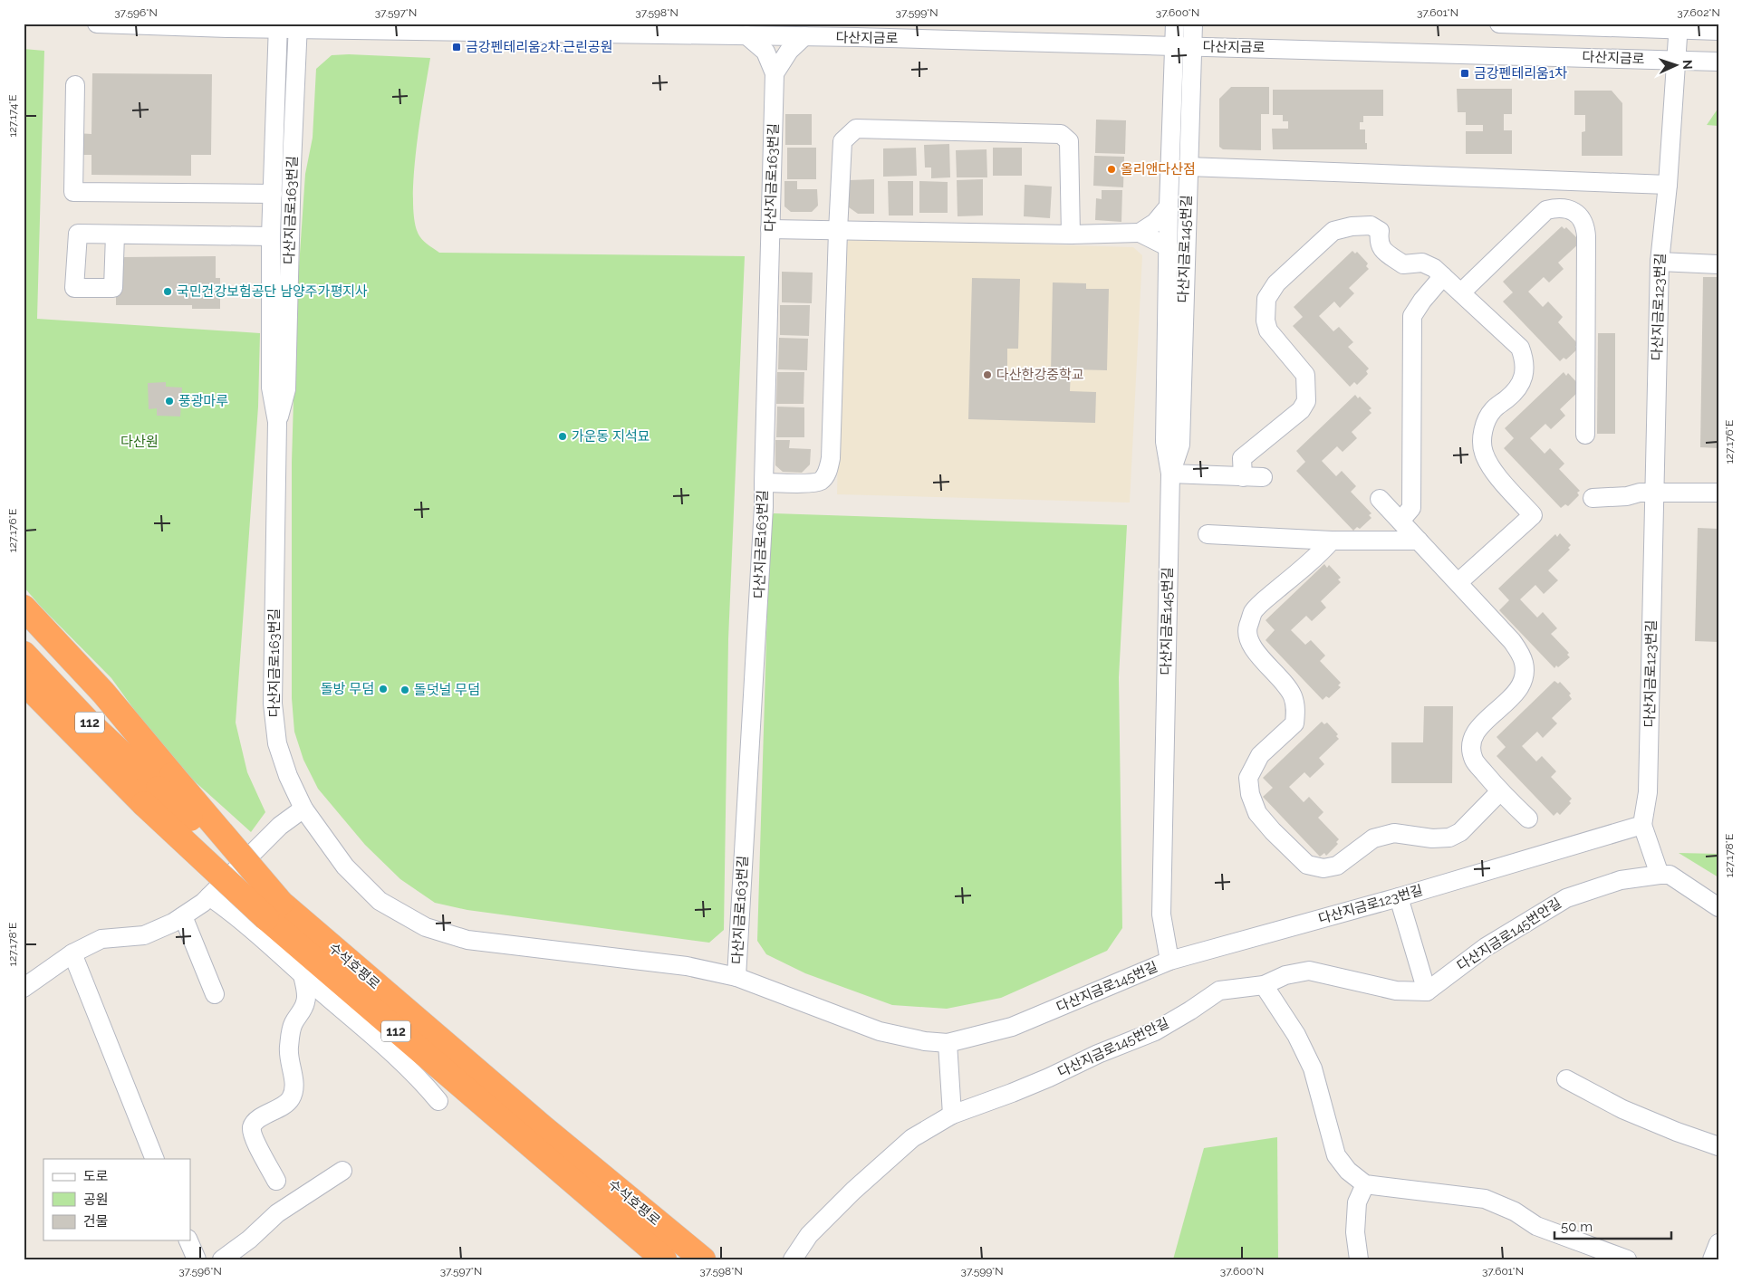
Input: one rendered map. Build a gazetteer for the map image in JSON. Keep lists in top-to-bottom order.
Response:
{
  "streets": {
    "highway": ["112", "수석호평로"],
    "street": [
      "다산지금로",
      "다산지금로163번길",
      "다산지금로145번길",
      "다산지금로123번길",
      "다산지금로145번안길"
    ]
  },
  "crossings": [
    ["다산지금로", "다산지금로163번길"],
    ["다산지금로", "다산지금로145번길"],
    ["다산지금로", "다산지금로123번길"],
    ["다산지금로163번길", "다산지금로145번길"],
    ["다산지금로145번길", "다산지금로123번길"]
  ],
  "parks": ["다산원"],
  "places": {
    "transit": ["금강펜테리움2차.근린공원", "금강펜테리움1차"],
    "other": [
      "올리앤다산점",
      "국민건강보험공단 남양주가평지사",
      "다산한강중학교",
      "풍광마루",
      "가운동 지석묘",
      "돌방 무덤",
      "돌덧널 무덤"
    ]
  },
  "legend": ["도로", "공원", "건물"],
  "scale_bar": "50 m",
  "north": "right",
  "coordinates": [
    "37.596°N",
    "37.597°N",
    "37.598°N",
    "37.599°N",
    "37.600°N",
    "37.601°N",
    "37.602°N",
    "127.174°E",
    "127.176°E",
    "127.178°E"
  ]
}
